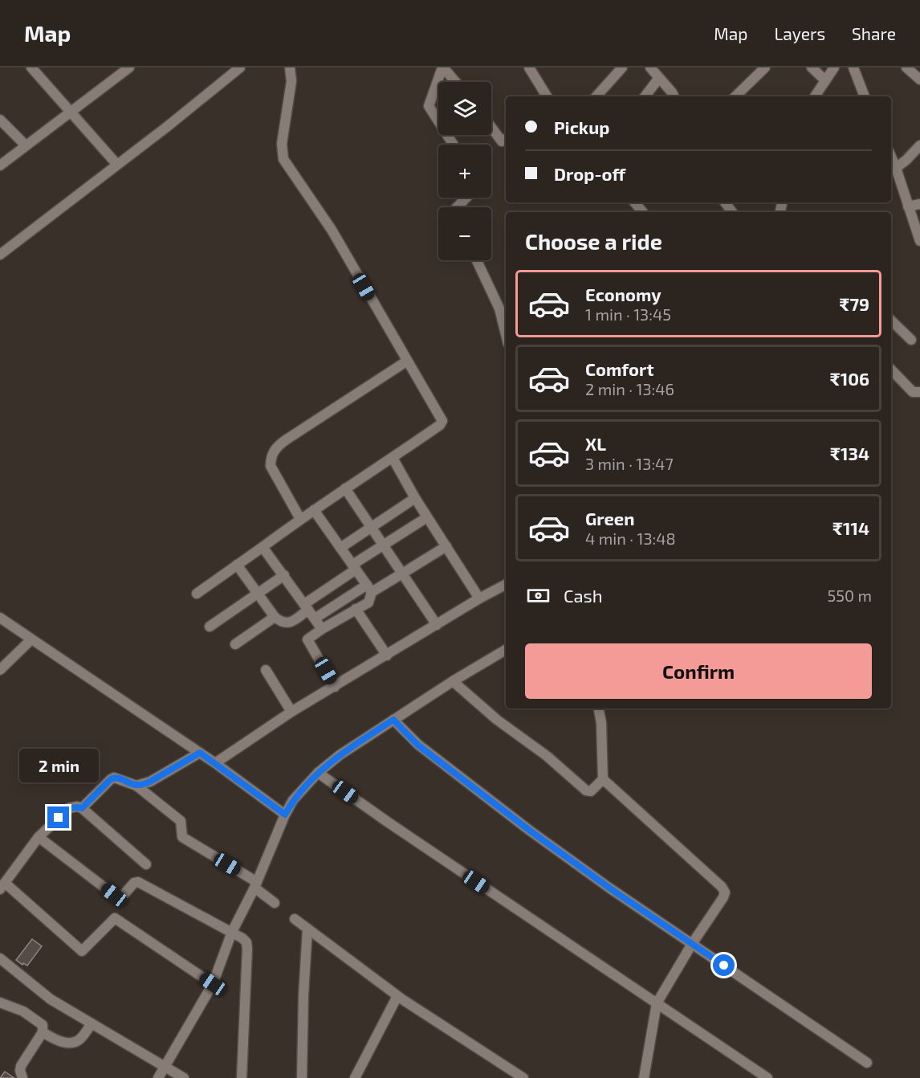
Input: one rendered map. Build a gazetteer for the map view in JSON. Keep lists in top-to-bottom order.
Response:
{
  "page": {
    "header": "Map",
    "nav": ["Map", "Layers", "Share"],
    "map_buttons": ["+", "−"],
    "banner": ["Pickup", "Drop-off"],
    "heading": "Choose a ride",
    "list": [
      {
        "name": "Economy",
        "note": "1 min · 13:45",
        "value": "₹79"
      },
      {
        "name": "Comfort",
        "note": "2 min · 13:46",
        "value": "₹106"
      },
      {
        "name": "XL",
        "note": "3 min · 13:47",
        "value": "₹134"
      },
      {
        "name": "Green",
        "note": "4 min · 13:48",
        "value": "₹114"
      }
    ],
    "pay": ["Cash", "550 m"],
    "buttons": "Confirm",
    "bubble": "2 min"
  }
}
